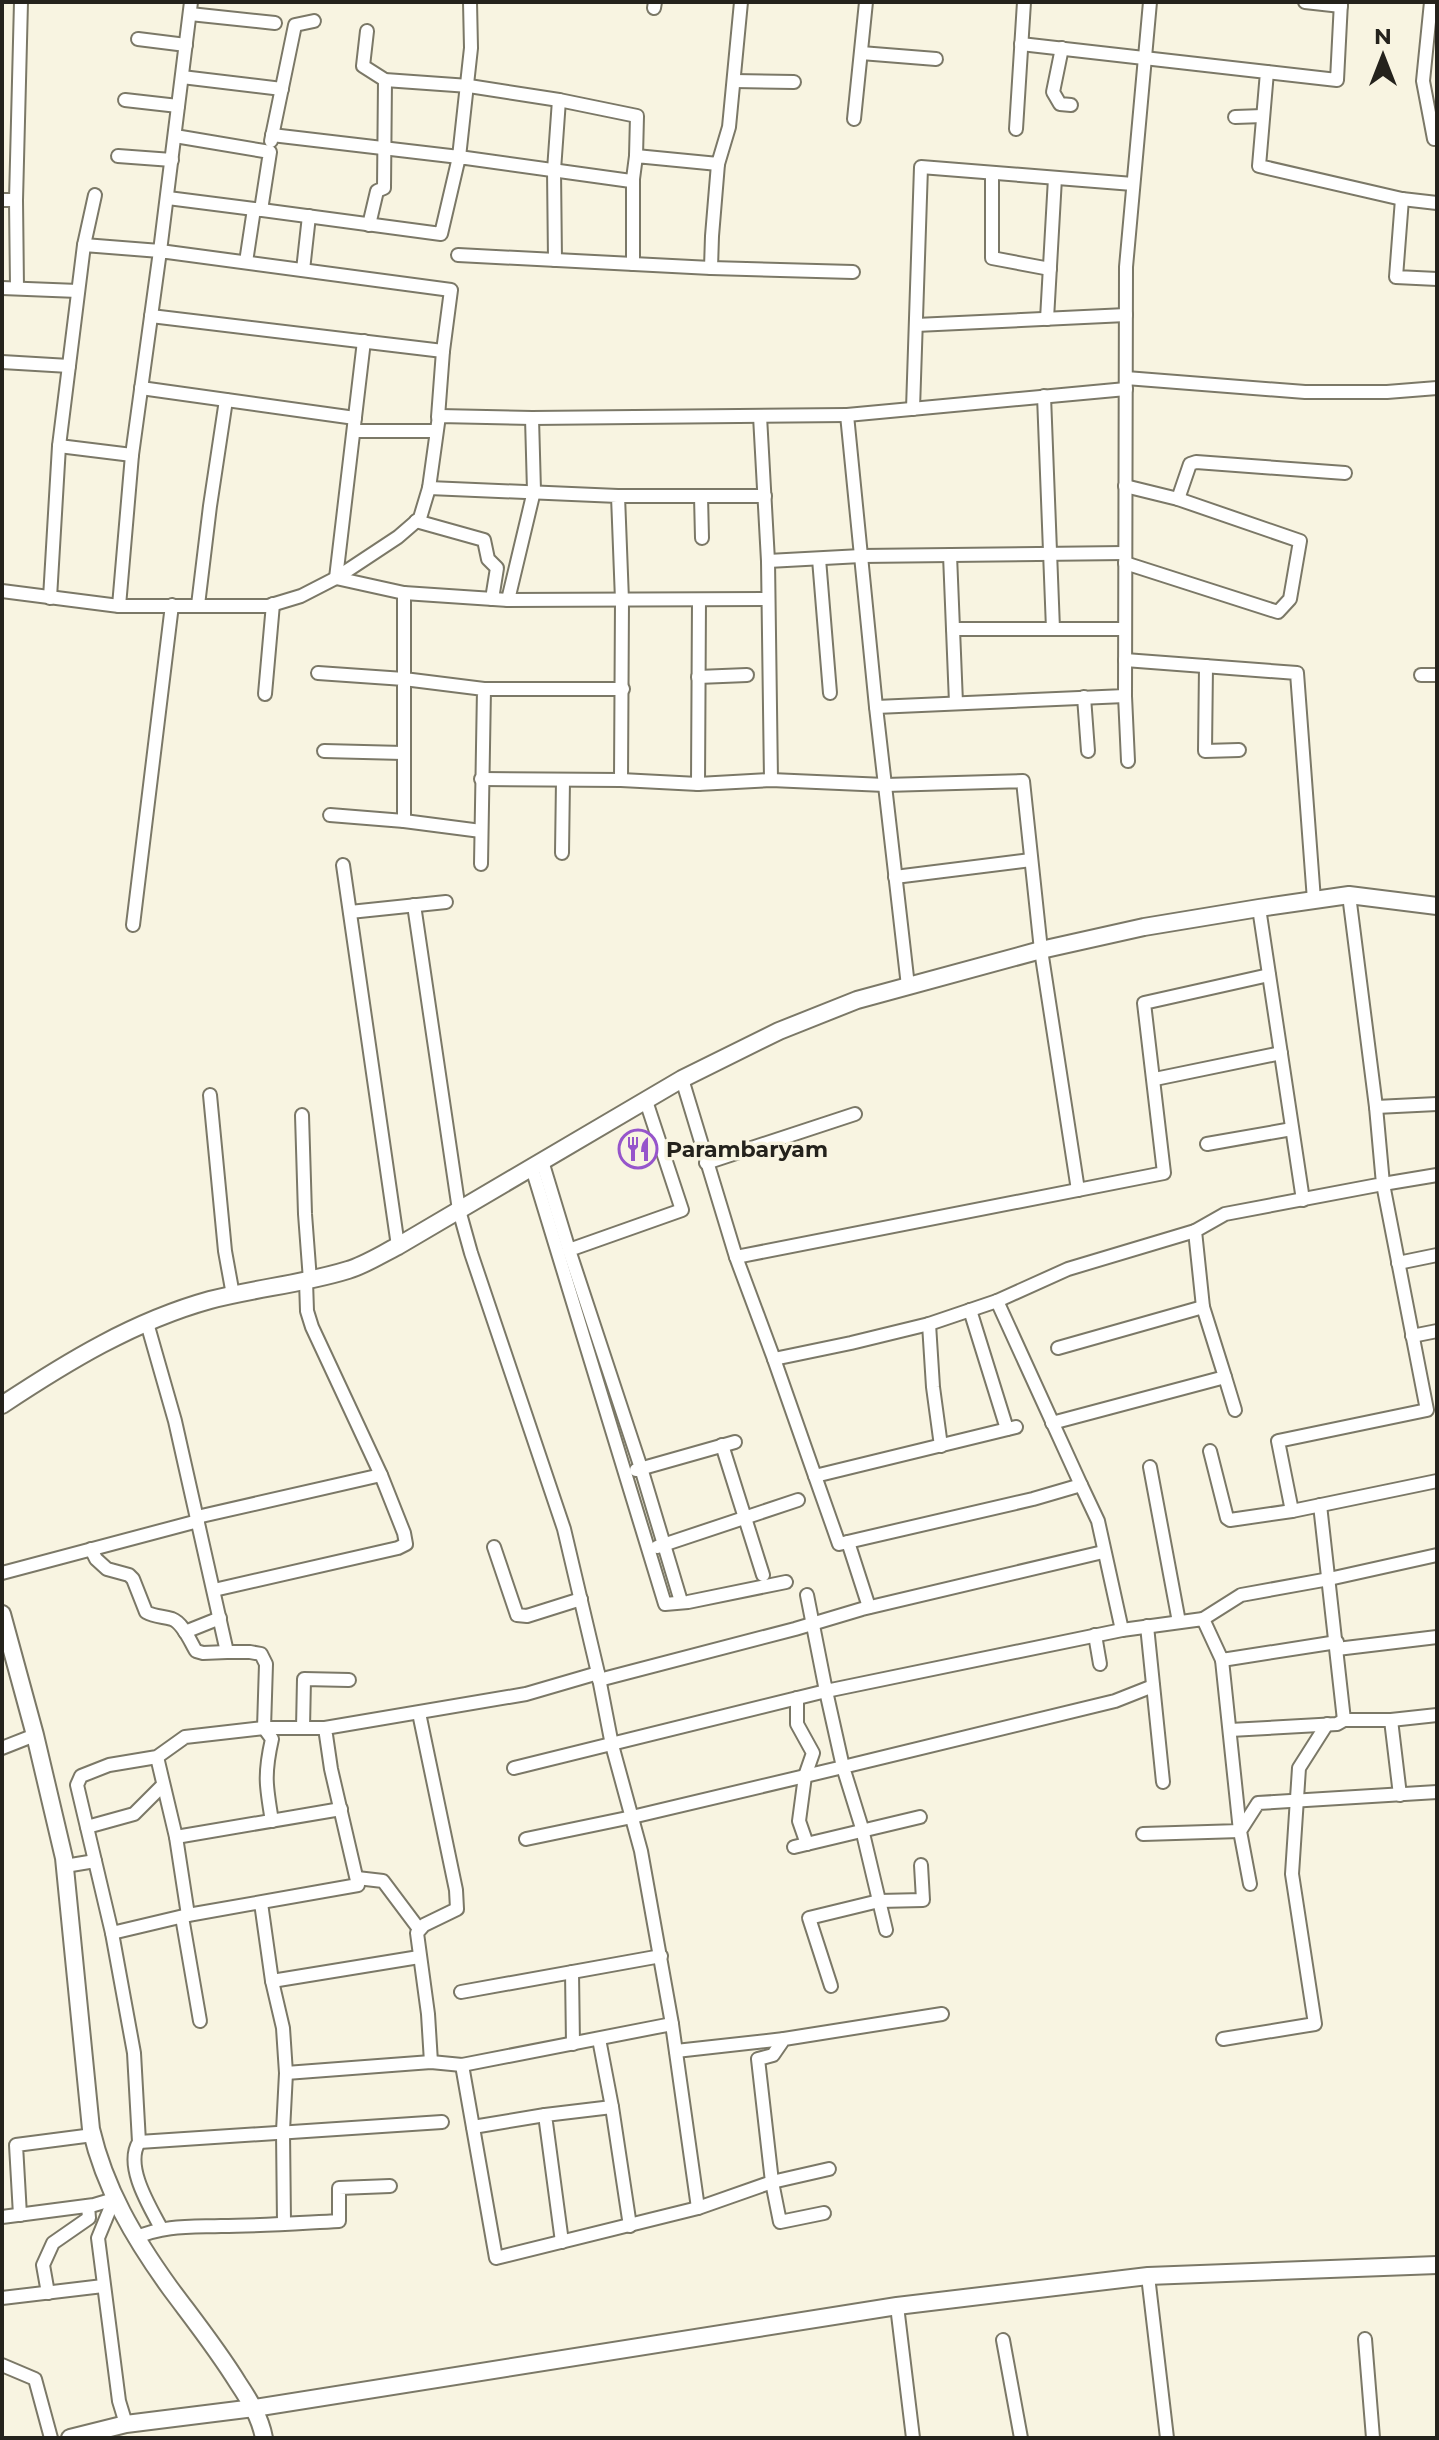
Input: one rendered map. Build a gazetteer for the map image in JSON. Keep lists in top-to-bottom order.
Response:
{
  "places": {
    "restaurant": ["Parambaryam"]
  },
  "north": "top"
}
